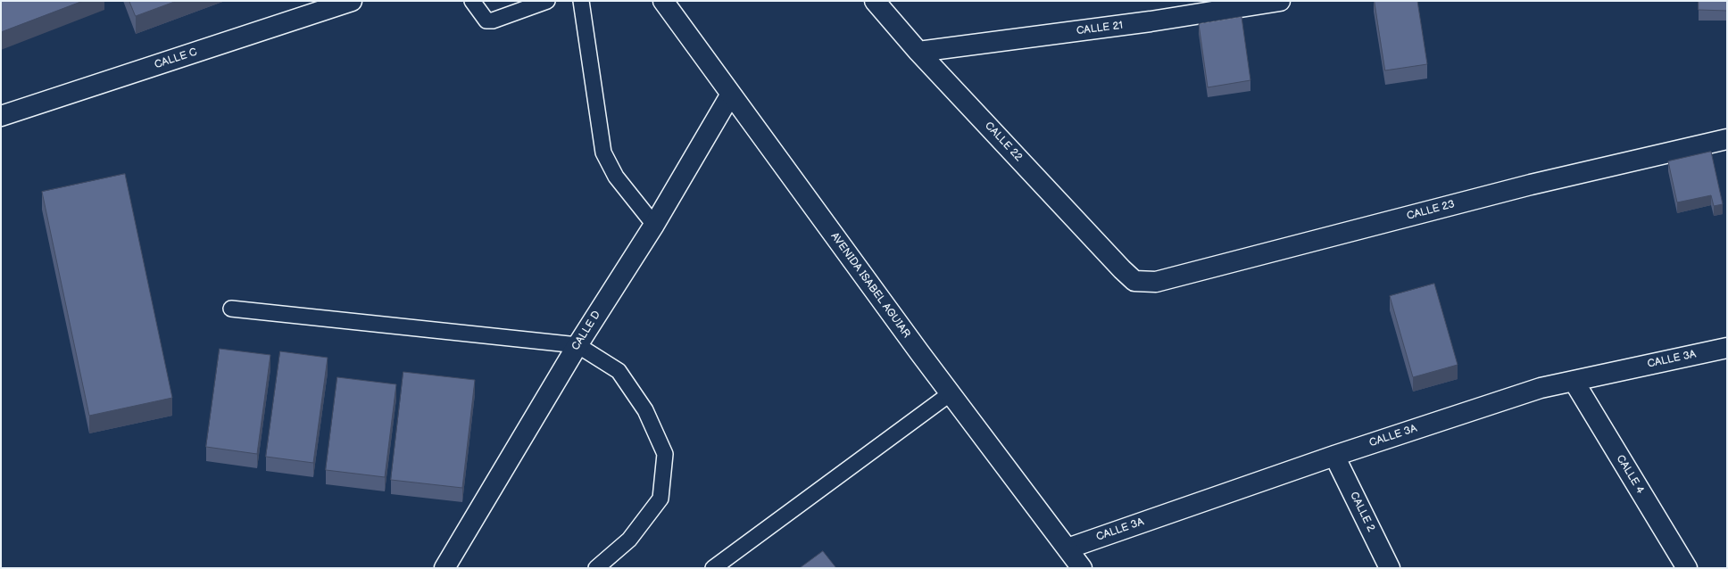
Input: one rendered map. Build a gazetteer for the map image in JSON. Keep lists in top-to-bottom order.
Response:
{
  "streets": {
    "street": [
      "CALLE 21",
      "CALLE C",
      "CALLE 22",
      "CALLE 23",
      "AVENIDA ISABEL AGUIAR",
      "CALLE D",
      "CALLE 3A",
      "CALLE 4",
      "CALLE 2"
    ]
  },
  "crossings": [
    ["CALLE 21", "CALLE 22"],
    ["CALLE 22", "CALLE 23"],
    ["AVENIDA ISABEL AGUIAR", "CALLE D"],
    ["AVENIDA ISABEL AGUIAR", "CALLE 3A"],
    ["CALLE 3A", "CALLE 4"],
    ["CALLE 3A", "CALLE 2"]
  ]
}
